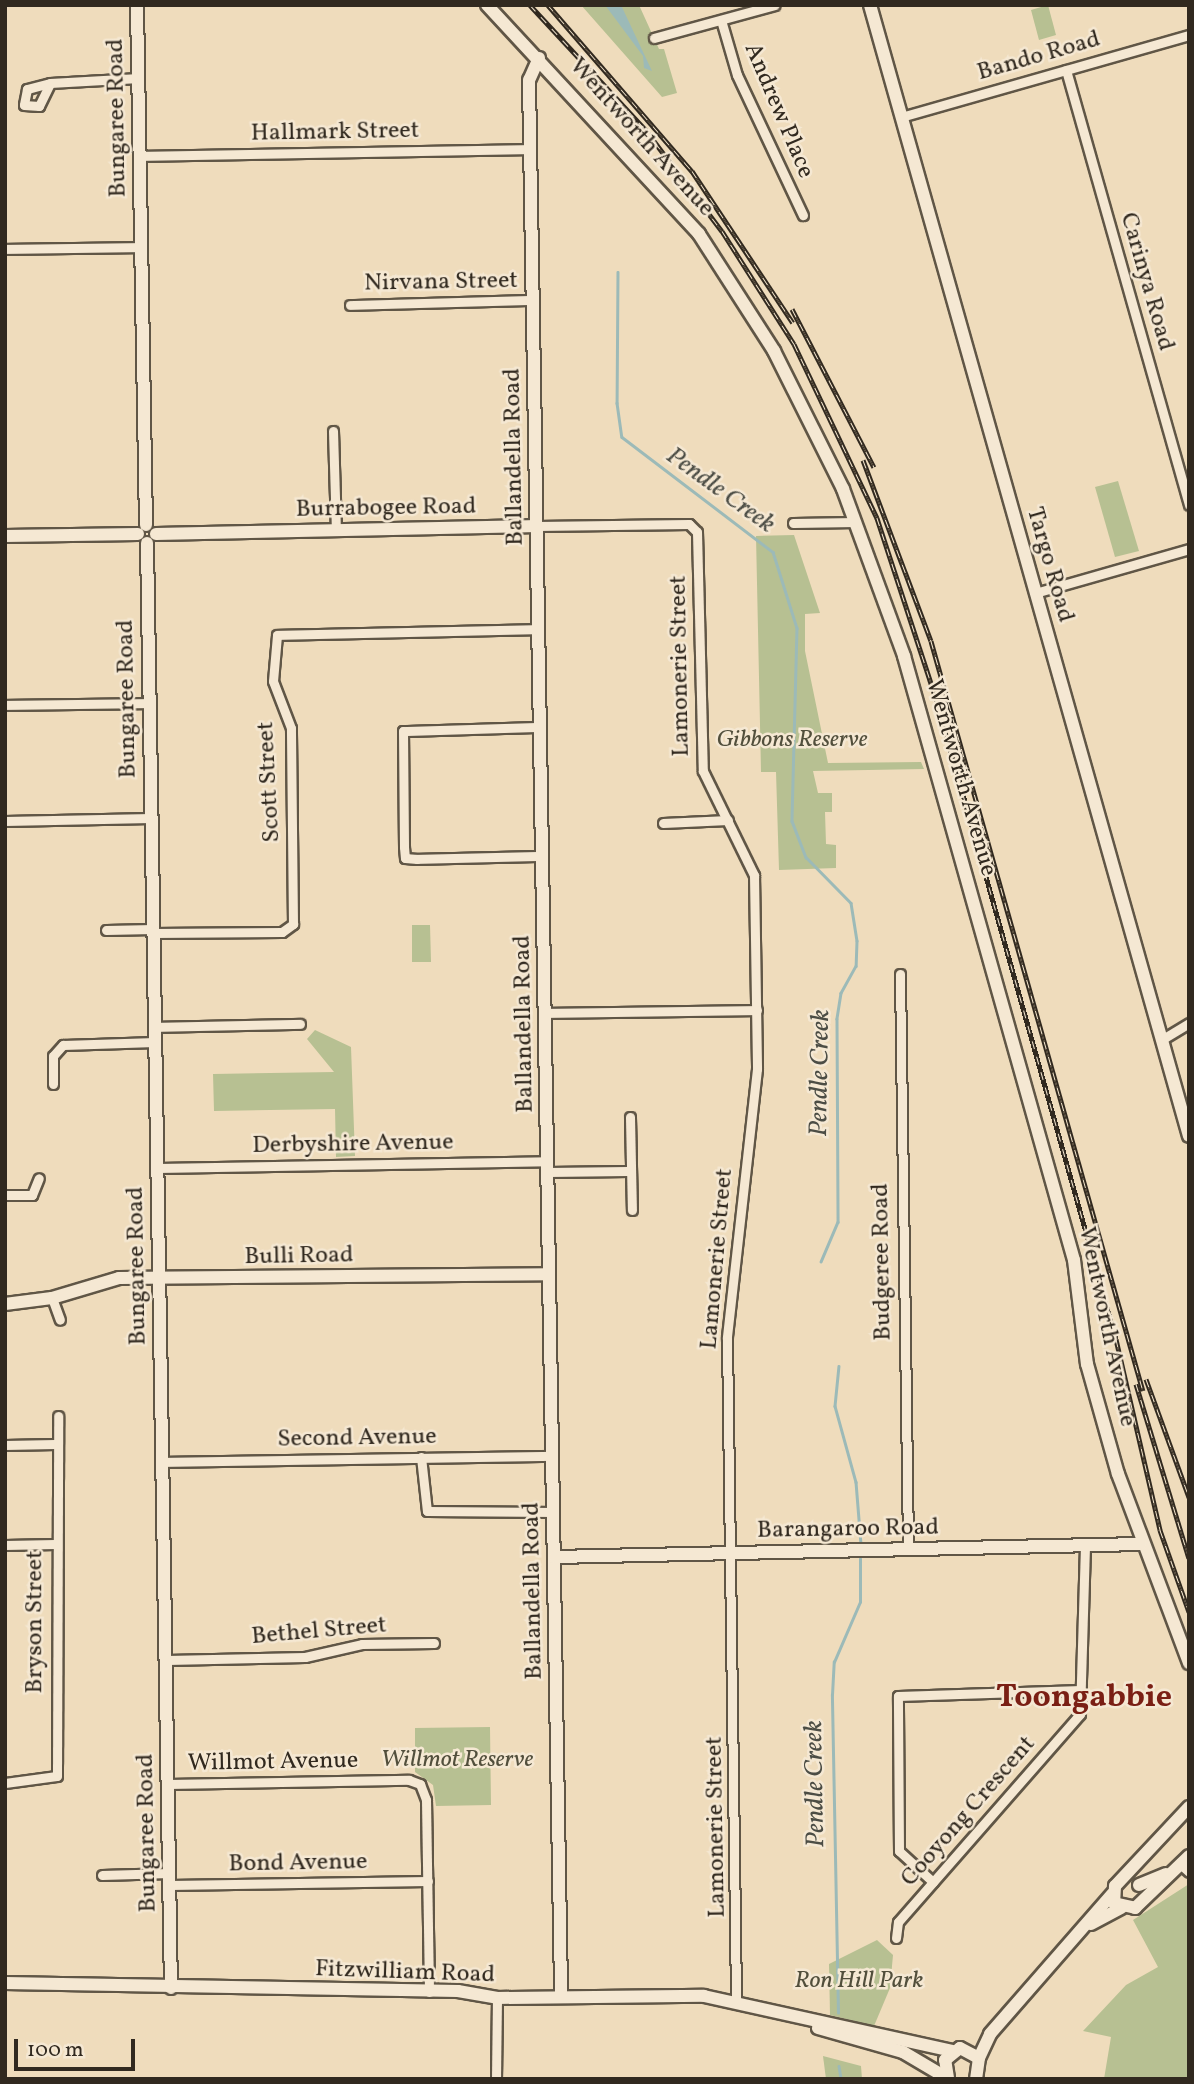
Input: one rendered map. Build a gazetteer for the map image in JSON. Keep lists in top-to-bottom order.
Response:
{
  "streets": {
    "street": [
      "Bando Road",
      "Andrew Place",
      "Bungaree Road",
      "Hallmark Street",
      "Wentworth Avenue",
      "Carinya Road",
      "Nirvana Street",
      "Ballandella Road",
      "Burrabogee Road",
      "Targo Road",
      "Lamonerie Street",
      "Scott Street",
      "Derbyshire Avenue",
      "Bulli Road",
      "Budgeree Road",
      "Second Avenue",
      "Barangaroo Road",
      "Bryson Street",
      "Bethel Street",
      "Willmot Avenue",
      "Cooyong Crescent",
      "Bond Avenue",
      "Fitzwilliam Road"
    ]
  },
  "crossings": [
    ["Bando Road", "Carinya Road"],
    ["Bando Road", "Targo Road"],
    ["Bungaree Road", "Hallmark Street"],
    ["Bungaree Road", "Burrabogee Road"],
    ["Bungaree Road", "Scott Street"],
    ["Bungaree Road", "Derbyshire Avenue"],
    ["Bungaree Road", "Bulli Road"],
    ["Bungaree Road", "Second Avenue"],
    ["Bungaree Road", "Bethel Street"],
    ["Bungaree Road", "Willmot Avenue"],
    ["Bungaree Road", "Bond Avenue"],
    ["Bungaree Road", "Fitzwilliam Road"],
    ["Hallmark Street", "Ballandella Road"],
    ["Wentworth Avenue", "Ballandella Road"],
    ["Wentworth Avenue", "Barangaroo Road"],
    ["Nirvana Street", "Ballandella Road"],
    ["Ballandella Road", "Burrabogee Road"],
    ["Ballandella Road", "Scott Street"],
    ["Ballandella Road", "Derbyshire Avenue"],
    ["Ballandella Road", "Bulli Road"],
    ["Ballandella Road", "Second Avenue"],
    ["Ballandella Road", "Barangaroo Road"],
    ["Ballandella Road", "Fitzwilliam Road"],
    ["Burrabogee Road", "Lamonerie Street"],
    ["Lamonerie Street", "Barangaroo Road"],
    ["Lamonerie Street", "Fitzwilliam Road"],
    ["Budgeree Road", "Barangaroo Road"],
    ["Barangaroo Road", "Cooyong Crescent"],
    ["Willmot Avenue", "Bond Avenue"],
    ["Willmot Avenue", "Fitzwilliam Road"]
  ],
  "districts": ["Toongabbie"],
  "water": ["Pendle Creek"],
  "parks": ["Gibbons Reserve", "Willmot Reserve", "Ron Hill Park"],
  "scale_bar": "100 m"
}
